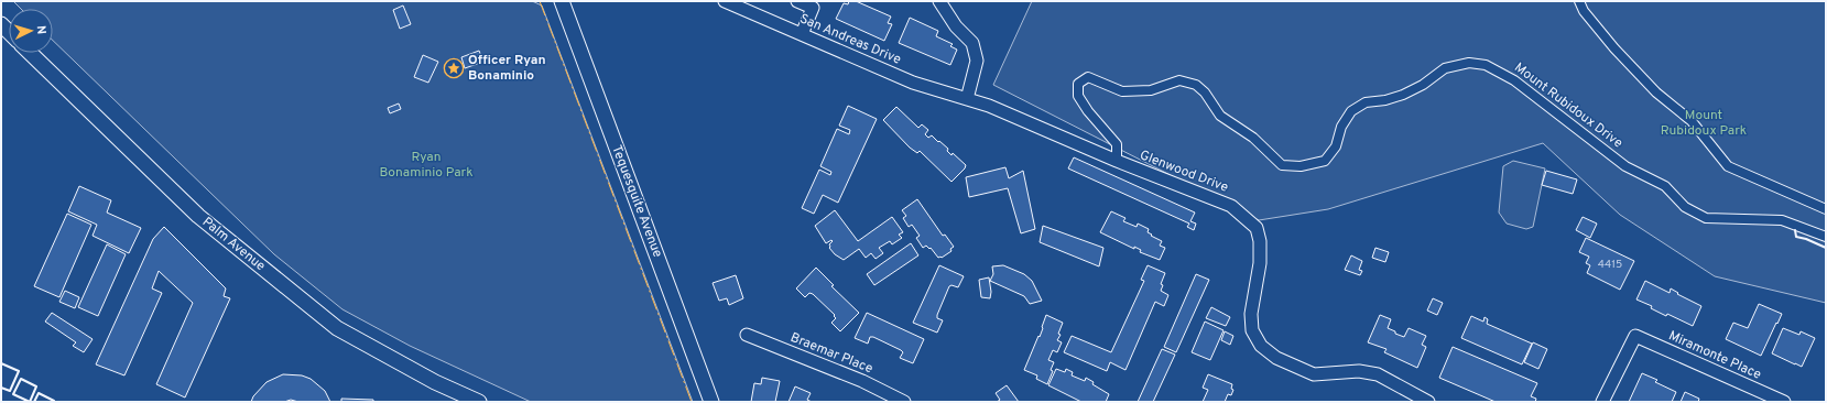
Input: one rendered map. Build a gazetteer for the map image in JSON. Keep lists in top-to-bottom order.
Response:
{
  "streets": {
    "street": [
      "San Andreas Drive",
      "Mount Rubidoux Drive",
      "Glenwood Drive",
      "Tequesquite Avenue",
      "Palm Avenue",
      "Braemar Place",
      "Miramonte Place"
    ]
  },
  "crossings": [
    ["San Andreas Drive", "Glenwood Drive"],
    ["Mount Rubidoux Drive", "Glenwood Drive"]
  ],
  "parks": ["Mount Rubidoux Park", "Ryan Bonaminio Park"],
  "places": {
    "place": ["Officer Ryan Bonaminio"]
  },
  "house_numbers": ["4415"],
  "north": "right"
}
